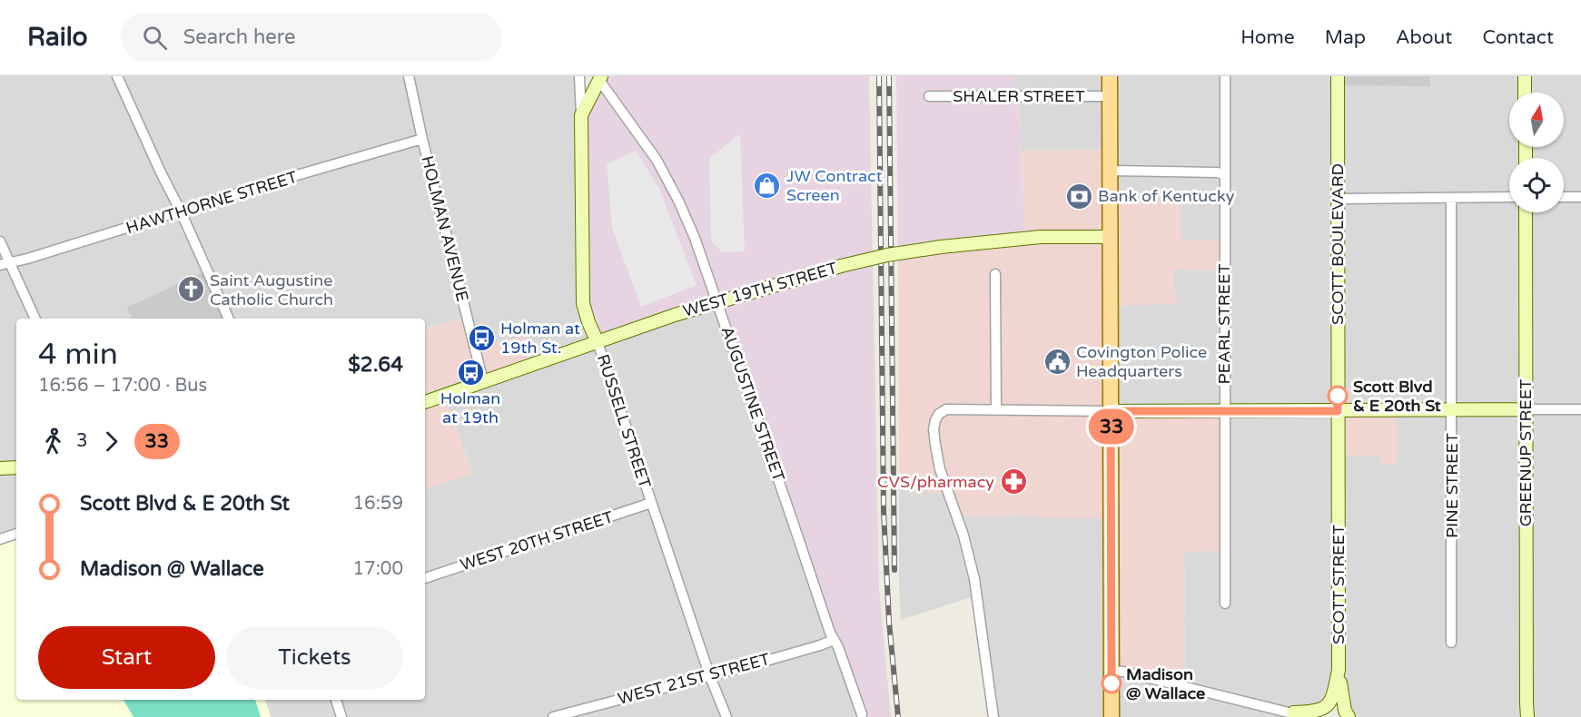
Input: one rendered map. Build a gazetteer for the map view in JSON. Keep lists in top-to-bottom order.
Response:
{
  "streets": {
    "street": [
      "SHALER STREET",
      "HAWTHORNE STREET",
      "HOLMAN AVENUE",
      "SCOTT BOULEVARD",
      "WEST 19TH STREET",
      "PEARL STREET",
      "AUGUSTINE STREET",
      "RUSSELL STREET",
      "GREENUP STREET",
      "PINE STREET",
      "WEST 20TH STREET",
      "SCOTT STREET",
      "WEST 21ST STREET"
    ]
  },
  "crossings": [
    ["HAWTHORNE STREET", "HOLMAN AVENUE"],
    ["HOLMAN AVENUE", "WEST 19TH STREET"],
    ["SCOTT BOULEVARD", "SCOTT STREET"],
    ["WEST 19TH STREET", "AUGUSTINE STREET"],
    ["WEST 19TH STREET", "RUSSELL STREET"],
    ["AUGUSTINE STREET", "RUSSELL STREET"],
    ["AUGUSTINE STREET", "WEST 21ST STREET"],
    ["RUSSELL STREET", "WEST 20TH STREET"],
    ["RUSSELL STREET", "WEST 21ST STREET"]
  ],
  "places": {
    "shop": ["JW Contract Screen"],
    "bank": ["Bank of Kentucky"],
    "church": ["Saint Augustine Catholic Church"],
    "bus stop": ["Holman at 19th St.", "Holman at 19th"],
    "public building": ["Covington Police Headquarters"],
    "other": ["Scott Blvd & E 20th St", "Madison @ Wallace"],
    "pharmacy": ["CVS/pharmacy"]
  },
  "lines": ["bus line 33"],
  "north": "top",
  "page": {
    "header": "Railo",
    "search": "Search here",
    "nav": [
      "Home",
      "Map",
      "About",
      "Contact"
    ],
    "on_map": "33",
    "heading": ["4 min", "16:56 – 17:00 · Bus", "$2.64"],
    "legs": ["3", "33"],
    "list": [
      {
        "name": "Scott Blvd & E 20th St",
        "value": "16:59"
      },
      {
        "name": "Madison @ Wallace",
        "value": "17:00"
      }
    ],
    "buttons": ["Start", "Tickets"]
  }
}
